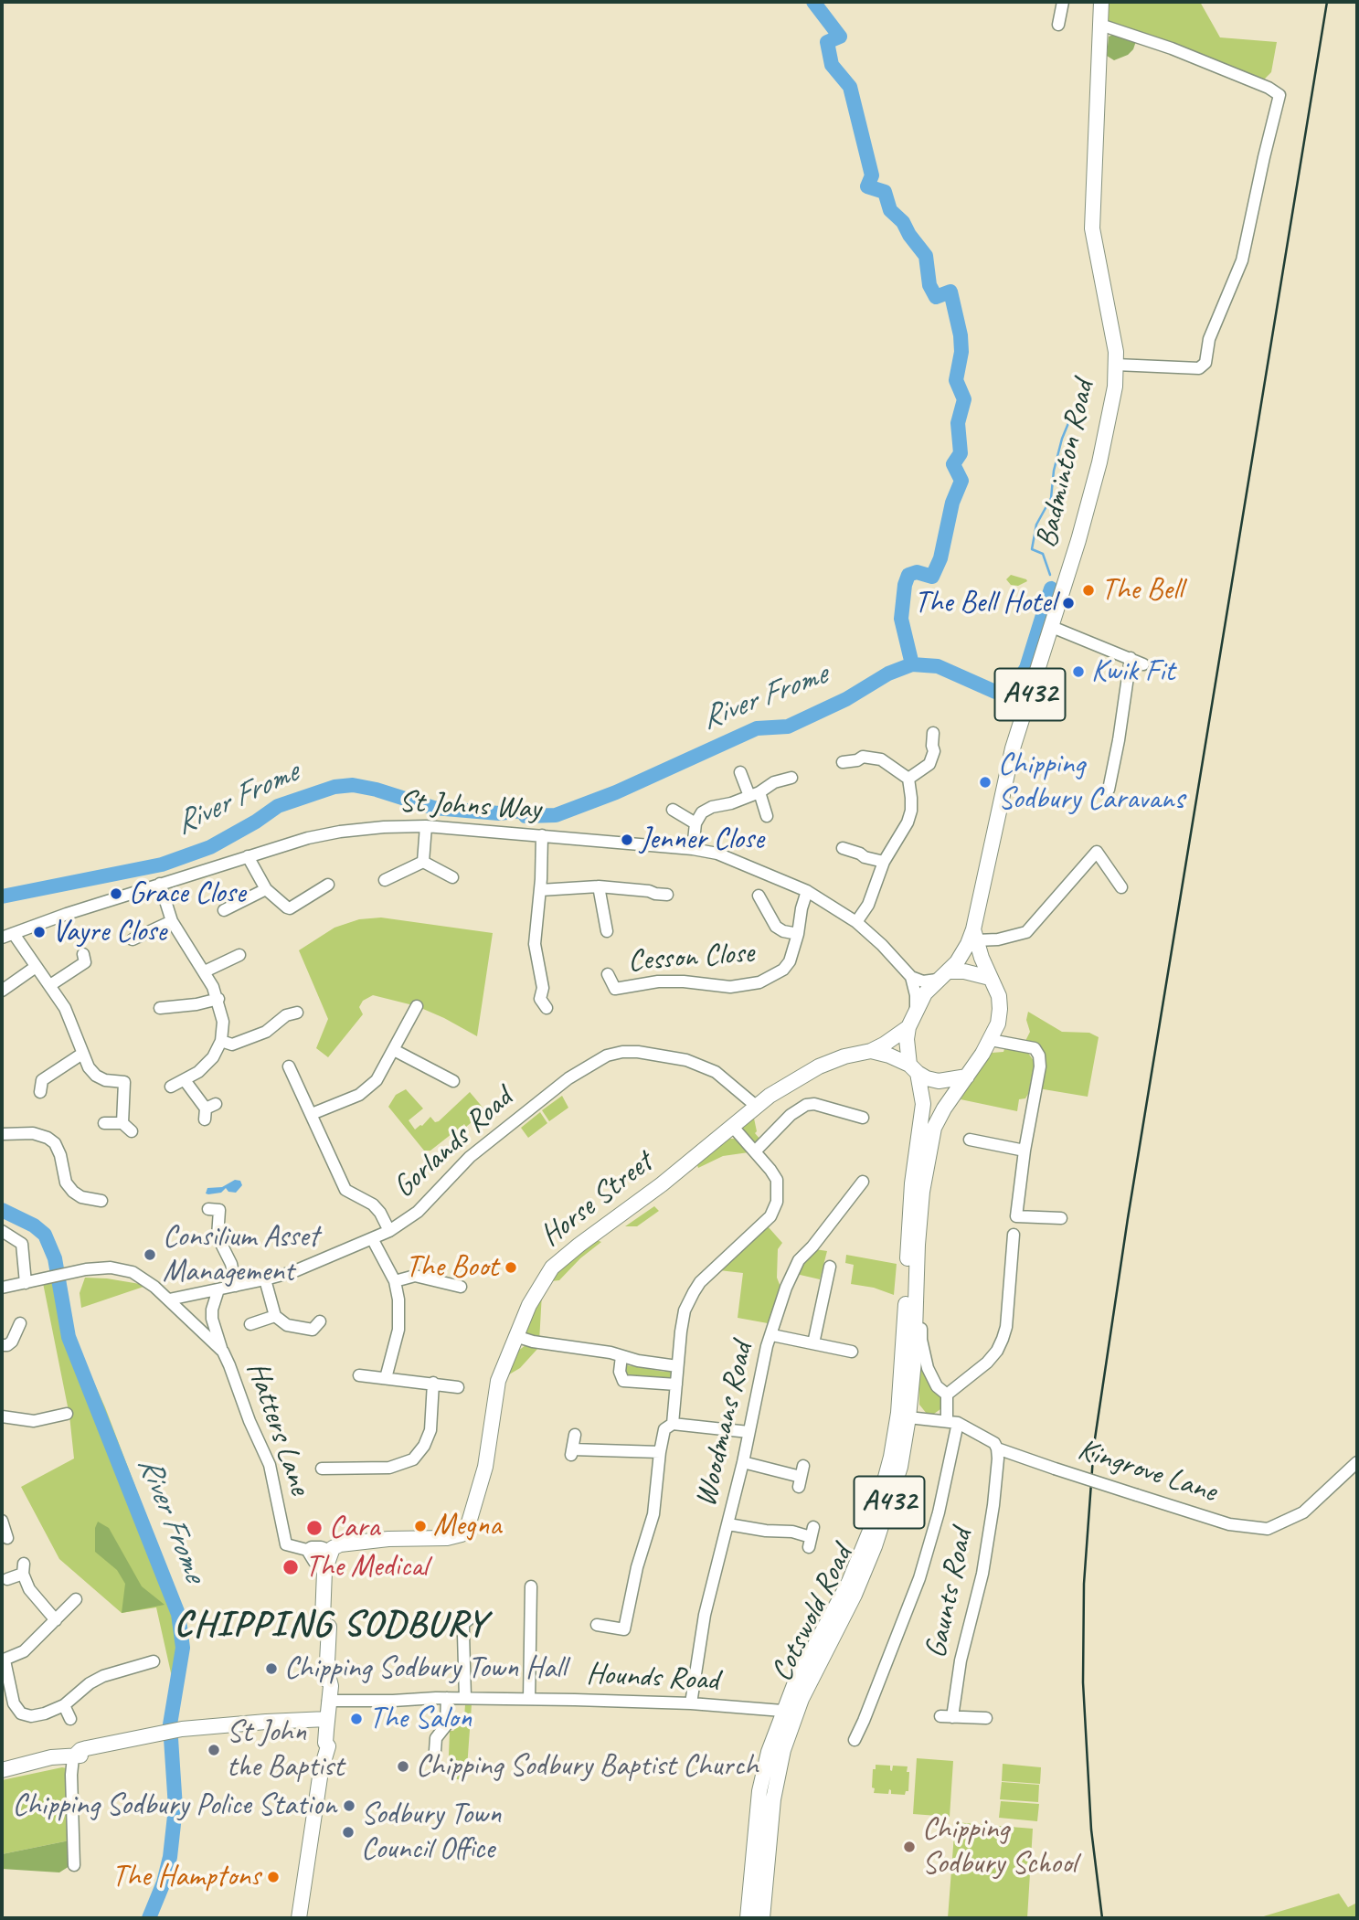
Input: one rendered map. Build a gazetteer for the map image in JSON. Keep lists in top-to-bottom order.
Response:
{
  "streets": {
    "main road": [
      "Badminton Road",
      "A432",
      "Horse Street",
      "Cotswold Road"
    ],
    "street": [
      "St Johns Way",
      "Cesson Close",
      "Gorlands Road",
      "Woodmans Road",
      "Hatters Lane",
      "Kingrove Lane",
      "Gaunts Road",
      "Hounds Road"
    ]
  },
  "crossings": [
    ["Badminton Road", "A432"],
    ["Badminton Road", "Horse Street"],
    ["Badminton Road", "Cotswold Road"],
    ["A432", "Horse Street"],
    ["A432", "Cotswold Road"],
    ["St Johns Way", "Cesson Close"],
    ["Gorlands Road", "Horse Street"],
    ["Gorlands Road", "Hatters Lane"],
    ["Horse Street", "Hatters Lane"],
    ["Horse Street", "Cotswold Road"],
    ["Woodmans Road", "Hounds Road"],
    ["Kingrove Lane", "Gaunts Road"],
    ["Kingrove Lane", "Cotswold Road"],
    ["Cotswold Road", "Hounds Road"]
  ],
  "districts": ["CHIPPING SODBURY"],
  "water": ["River Frome"],
  "places": [
    "The Bell",
    "The Bell Hotel",
    "Kwik Fit",
    "Chipping Sodbury Caravans",
    "Jenner Close",
    "Grace Close",
    "Vayre Close",
    "Consilium Asset Management",
    "The Boot",
    "Megna",
    "Cara",
    "The Medical",
    "Chipping Sodbury Town Hall",
    "The Salon",
    "St John the Baptist",
    "Chipping Sodbury Baptist Church",
    "Chipping Sodbury Police Station",
    "Sodbury Town Council Office",
    "Chipping Sodbury School",
    "The Hamptons"
  ]
}
